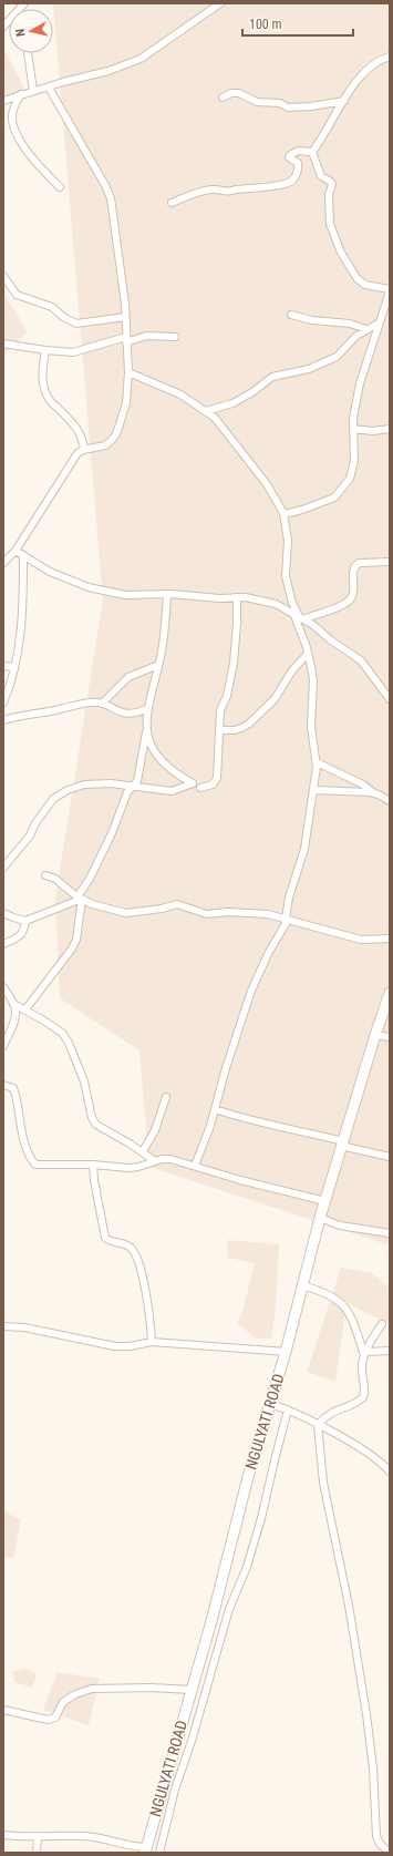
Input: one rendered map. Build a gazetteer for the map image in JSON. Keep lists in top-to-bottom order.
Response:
{
  "streets": {
    "main road": ["NGULYATI ROAD"]
  },
  "scale_bar": "100 m",
  "north": "left"
}
